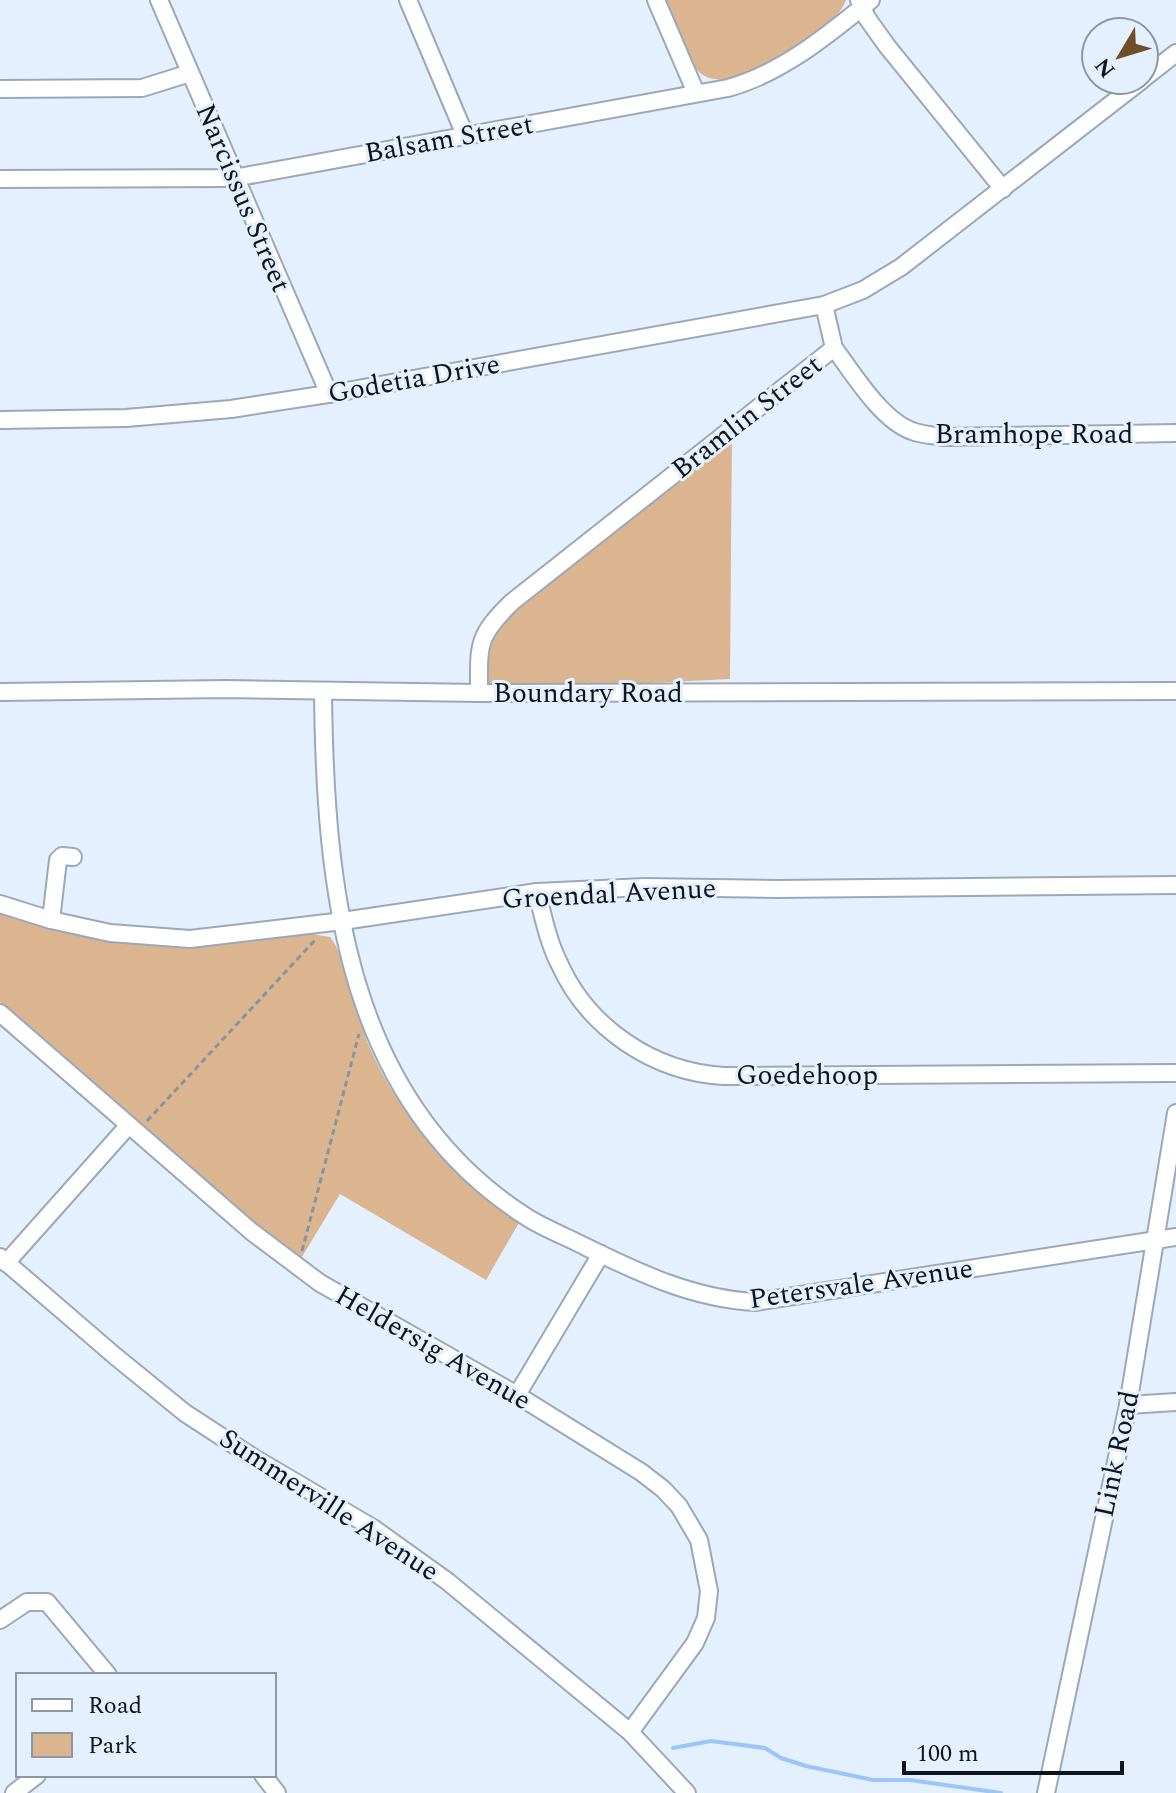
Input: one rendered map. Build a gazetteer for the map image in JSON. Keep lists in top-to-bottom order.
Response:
{
  "streets": {
    "street": [
      "Balsam Street",
      "Narcissus Street",
      "Godetia Drive",
      "Bramlin Street",
      "Bramhope Road",
      "Boundary Road",
      "Groendal Avenue",
      "Goedehoop",
      "Petersvale Avenue",
      "Heldersig Avenue",
      "Link Road",
      "Summerville Avenue"
    ]
  },
  "crossings": [
    ["Balsam Street", "Narcissus Street"],
    ["Narcissus Street", "Godetia Drive"],
    ["Godetia Drive", "Bramlin Street"],
    ["Bramlin Street", "Bramhope Road"],
    ["Bramlin Street", "Boundary Road"],
    ["Boundary Road", "Petersvale Avenue"],
    ["Groendal Avenue", "Goedehoop"],
    ["Groendal Avenue", "Petersvale Avenue"],
    ["Petersvale Avenue", "Link Road"],
    ["Heldersig Avenue", "Summerville Avenue"]
  ],
  "legend": ["Road", "Park"],
  "scale_bar": "100 m",
  "north": "bottom left"
}
